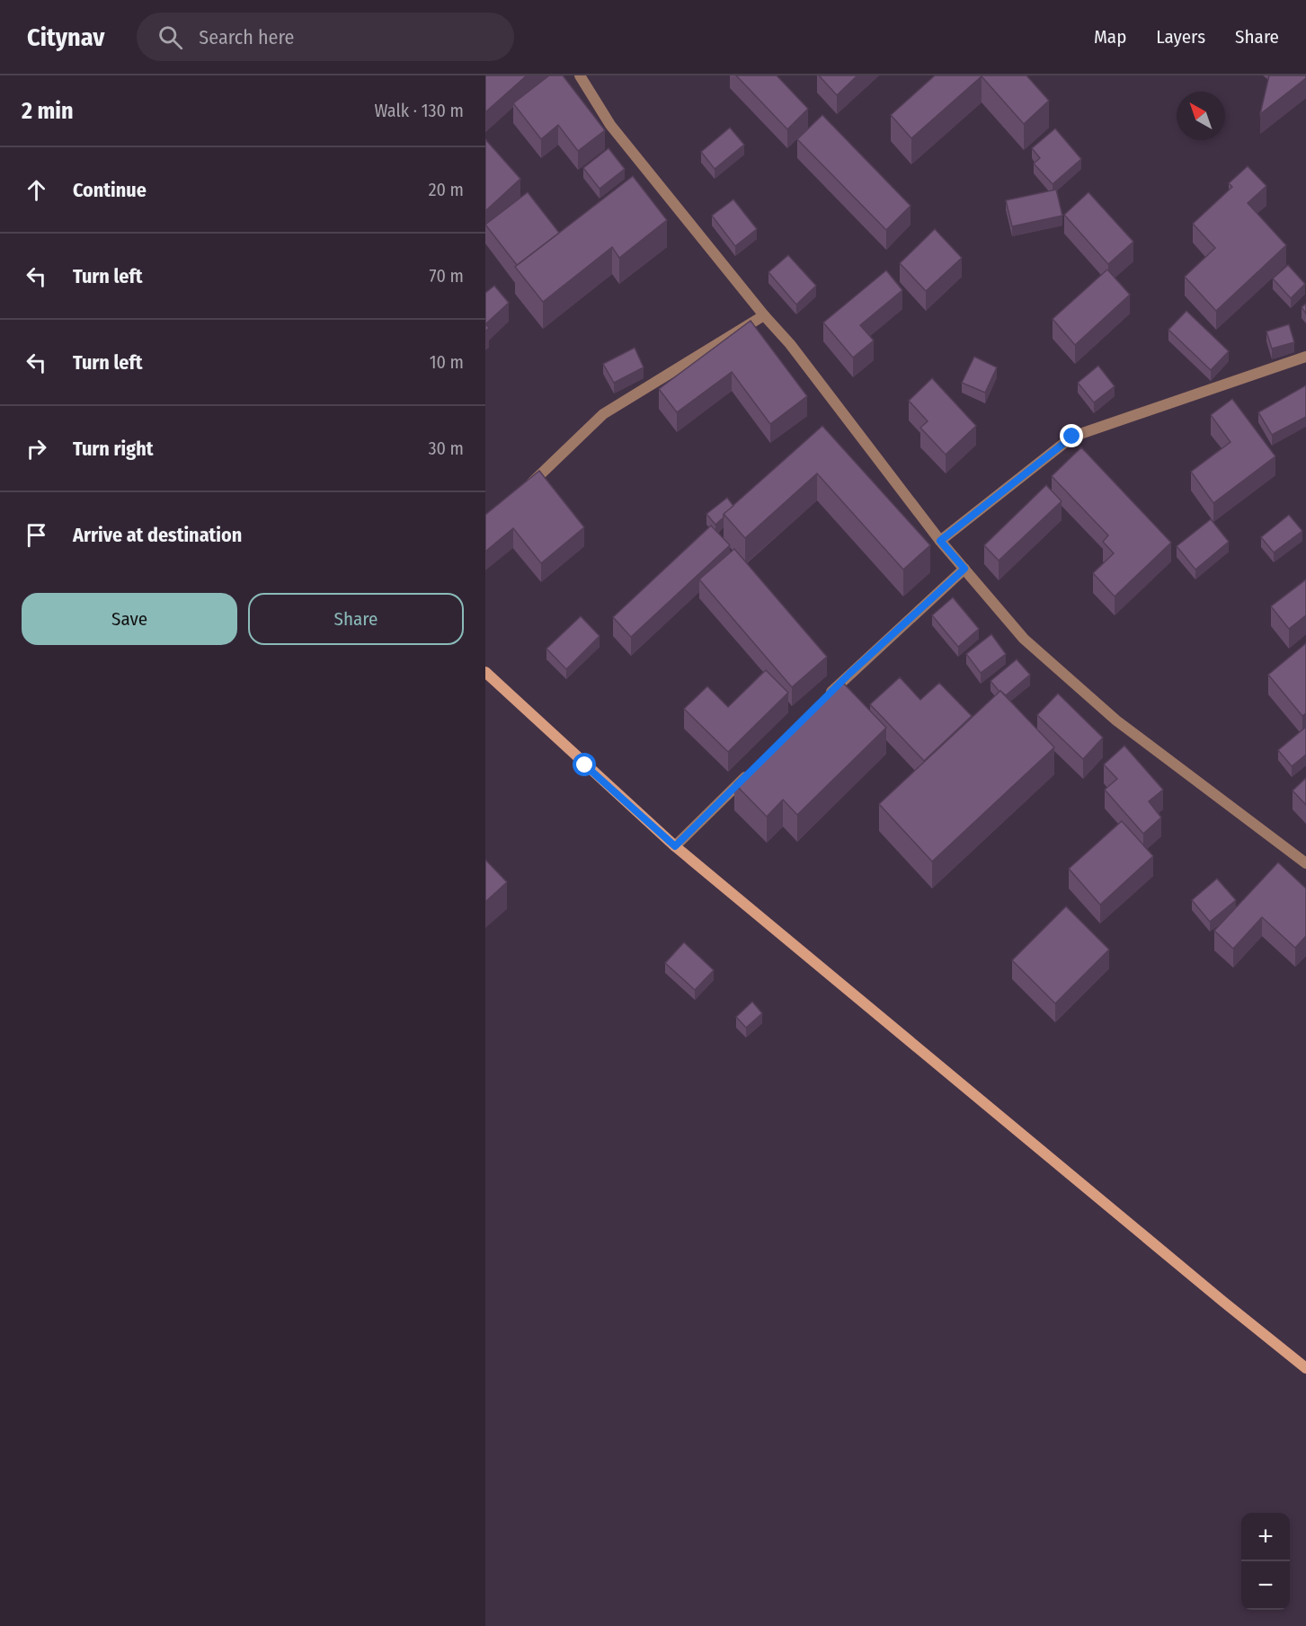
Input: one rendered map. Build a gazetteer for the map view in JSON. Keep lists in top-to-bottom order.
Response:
{
  "north": "top left",
  "page": {
    "header": "Citynav",
    "search": "Search here",
    "nav": ["Map", "Layers", "Share"],
    "heading": ["2 min", "Walk · 130 m"],
    "list": [
      ["Continue", "20 m"],
      ["Turn left", "70 m"],
      ["Turn left", "10 m"],
      ["Turn right", "30 m"],
      "Arrive at destination"
    ],
    "buttons": ["Save", "Share"],
    "map_buttons": ["+", "−"]
  }
}
